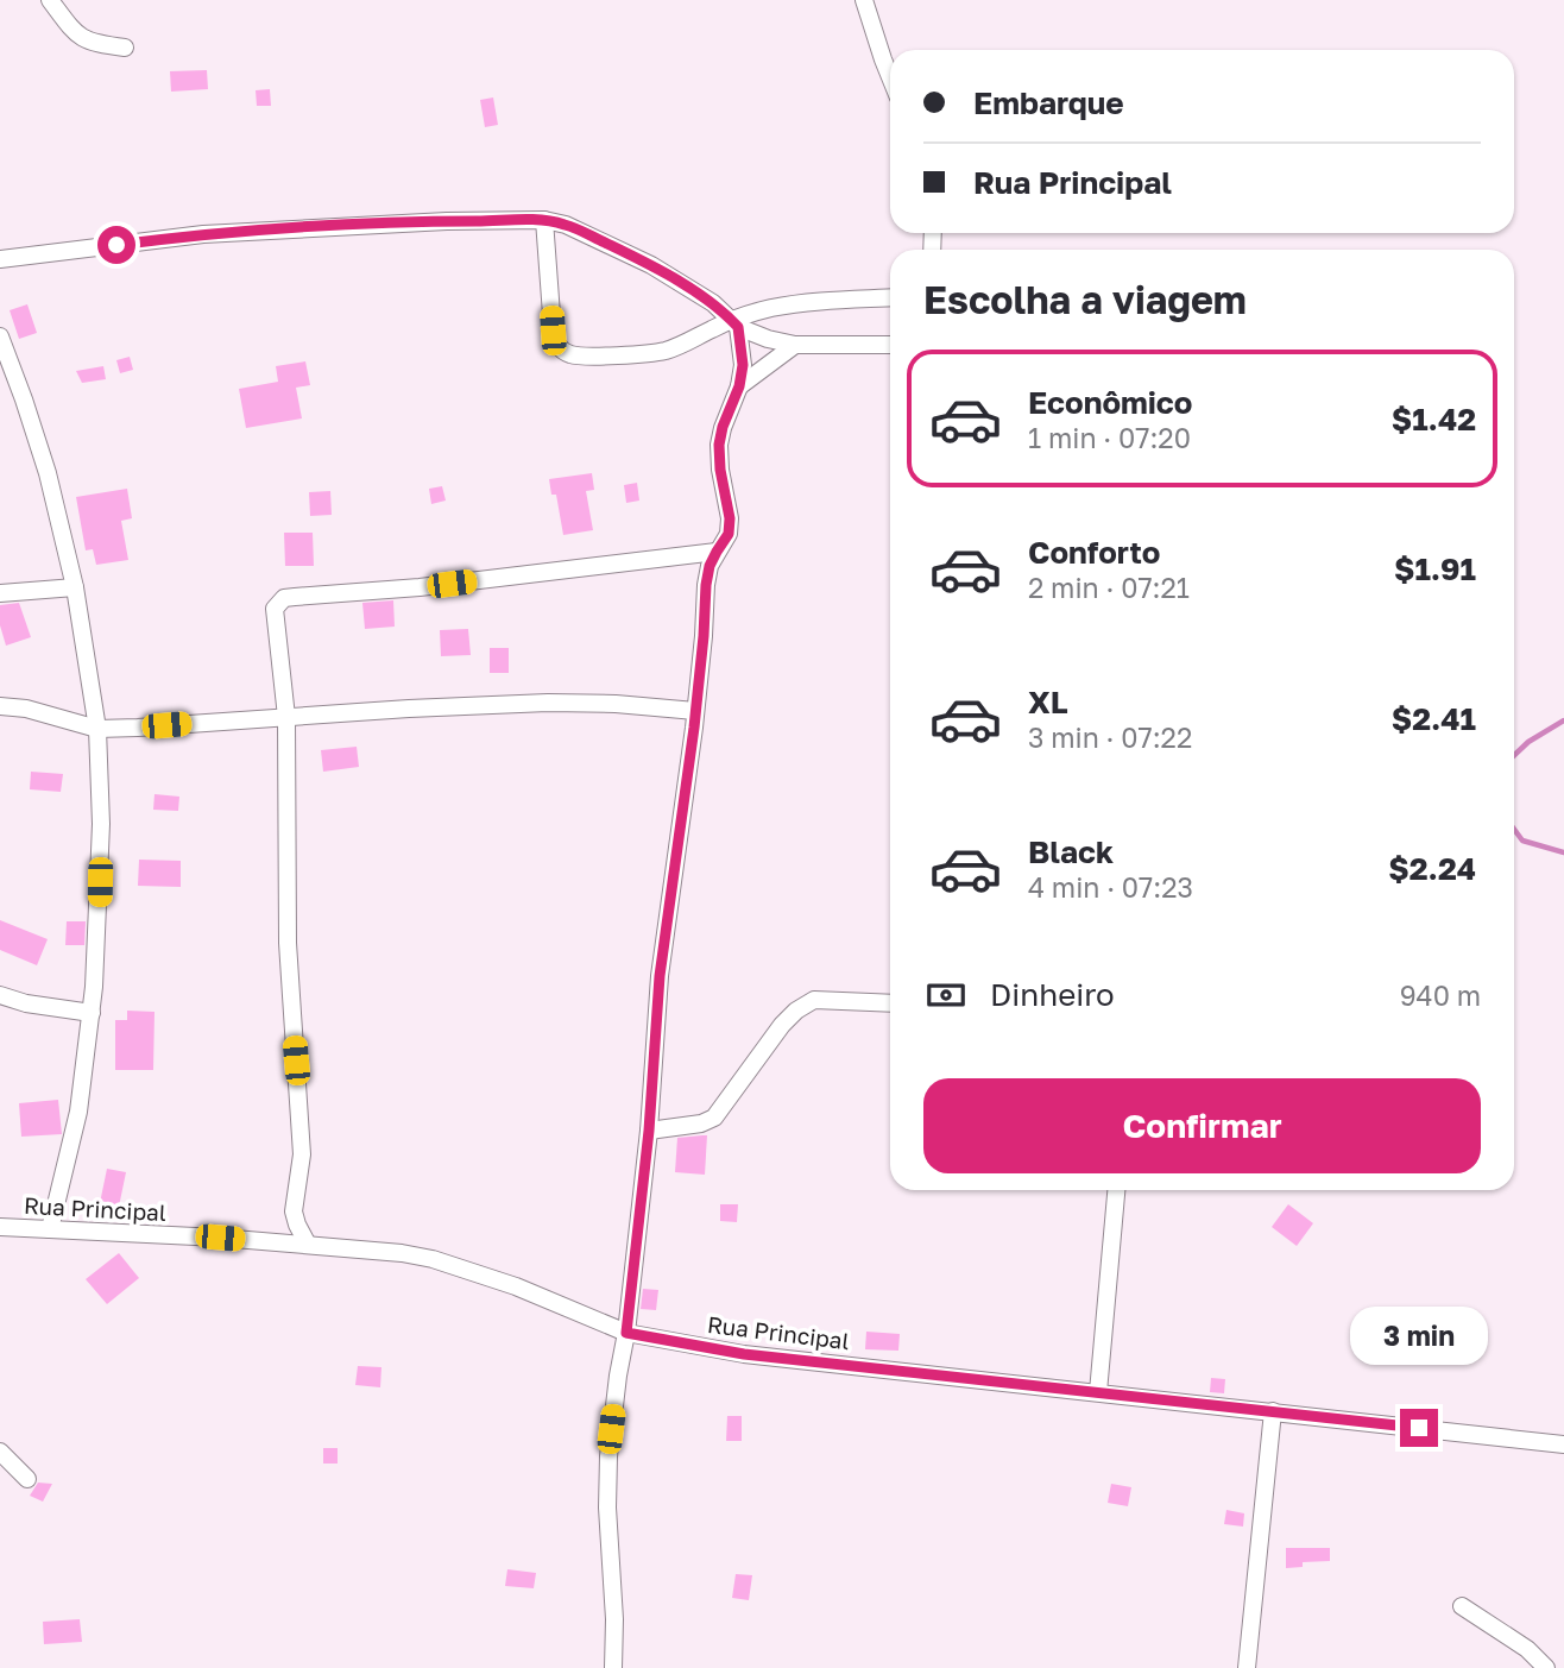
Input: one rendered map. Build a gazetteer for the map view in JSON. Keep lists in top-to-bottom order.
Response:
{
  "streets": {
    "street": ["Rua Principal"]
  },
  "page": {
    "banner": ["Embarque", "Rua Principal"],
    "heading": "Escolha a viagem",
    "list": [
      {
        "name": "Econômico",
        "note": "1 min · 07:20",
        "value": "$1.42"
      },
      {
        "name": "Conforto",
        "note": "2 min · 07:21",
        "value": "$1.91"
      },
      {
        "name": "XL",
        "note": "3 min · 07:22",
        "value": "$2.41"
      },
      {
        "name": "Black",
        "note": "4 min · 07:23",
        "value": "$2.24"
      }
    ],
    "pay": ["Dinheiro", "940 m"],
    "buttons": "Confirmar",
    "bubble": "3 min"
  }
}
